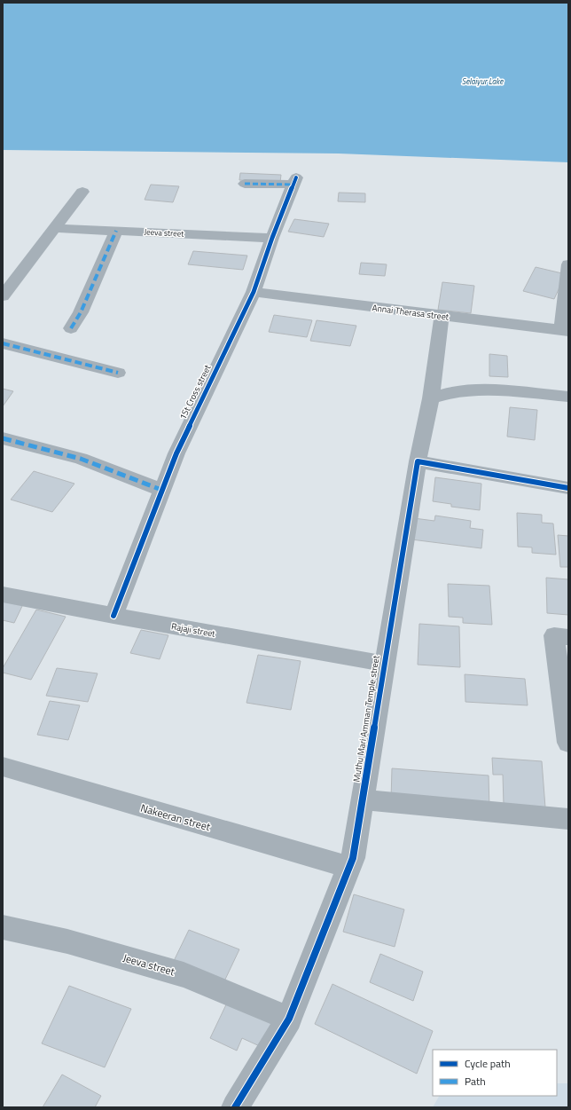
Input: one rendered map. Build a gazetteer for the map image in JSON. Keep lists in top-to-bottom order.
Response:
{
  "streets": {
    "street": [
      "Jeeva street",
      "Annai Therasa street",
      "1St Cross street",
      "Rajaji street",
      "Muthu Mari Amman Temple street",
      "Nakeeran street"
    ]
  },
  "crossings": [
    ["Jeeva street", "1St Cross street"],
    ["Jeeva street", "Muthu Mari Amman Temple street"],
    ["Annai Therasa street", "1St Cross street"],
    ["Annai Therasa street", "Muthu Mari Amman Temple street"],
    ["1St Cross street", "Rajaji street"],
    ["Rajaji street", "Muthu Mari Amman Temple street"],
    ["Muthu Mari Amman Temple street", "Nakeeran street"]
  ],
  "water": ["Selaiyur Lake"],
  "legend": ["Cycle path", "Path"]
}
